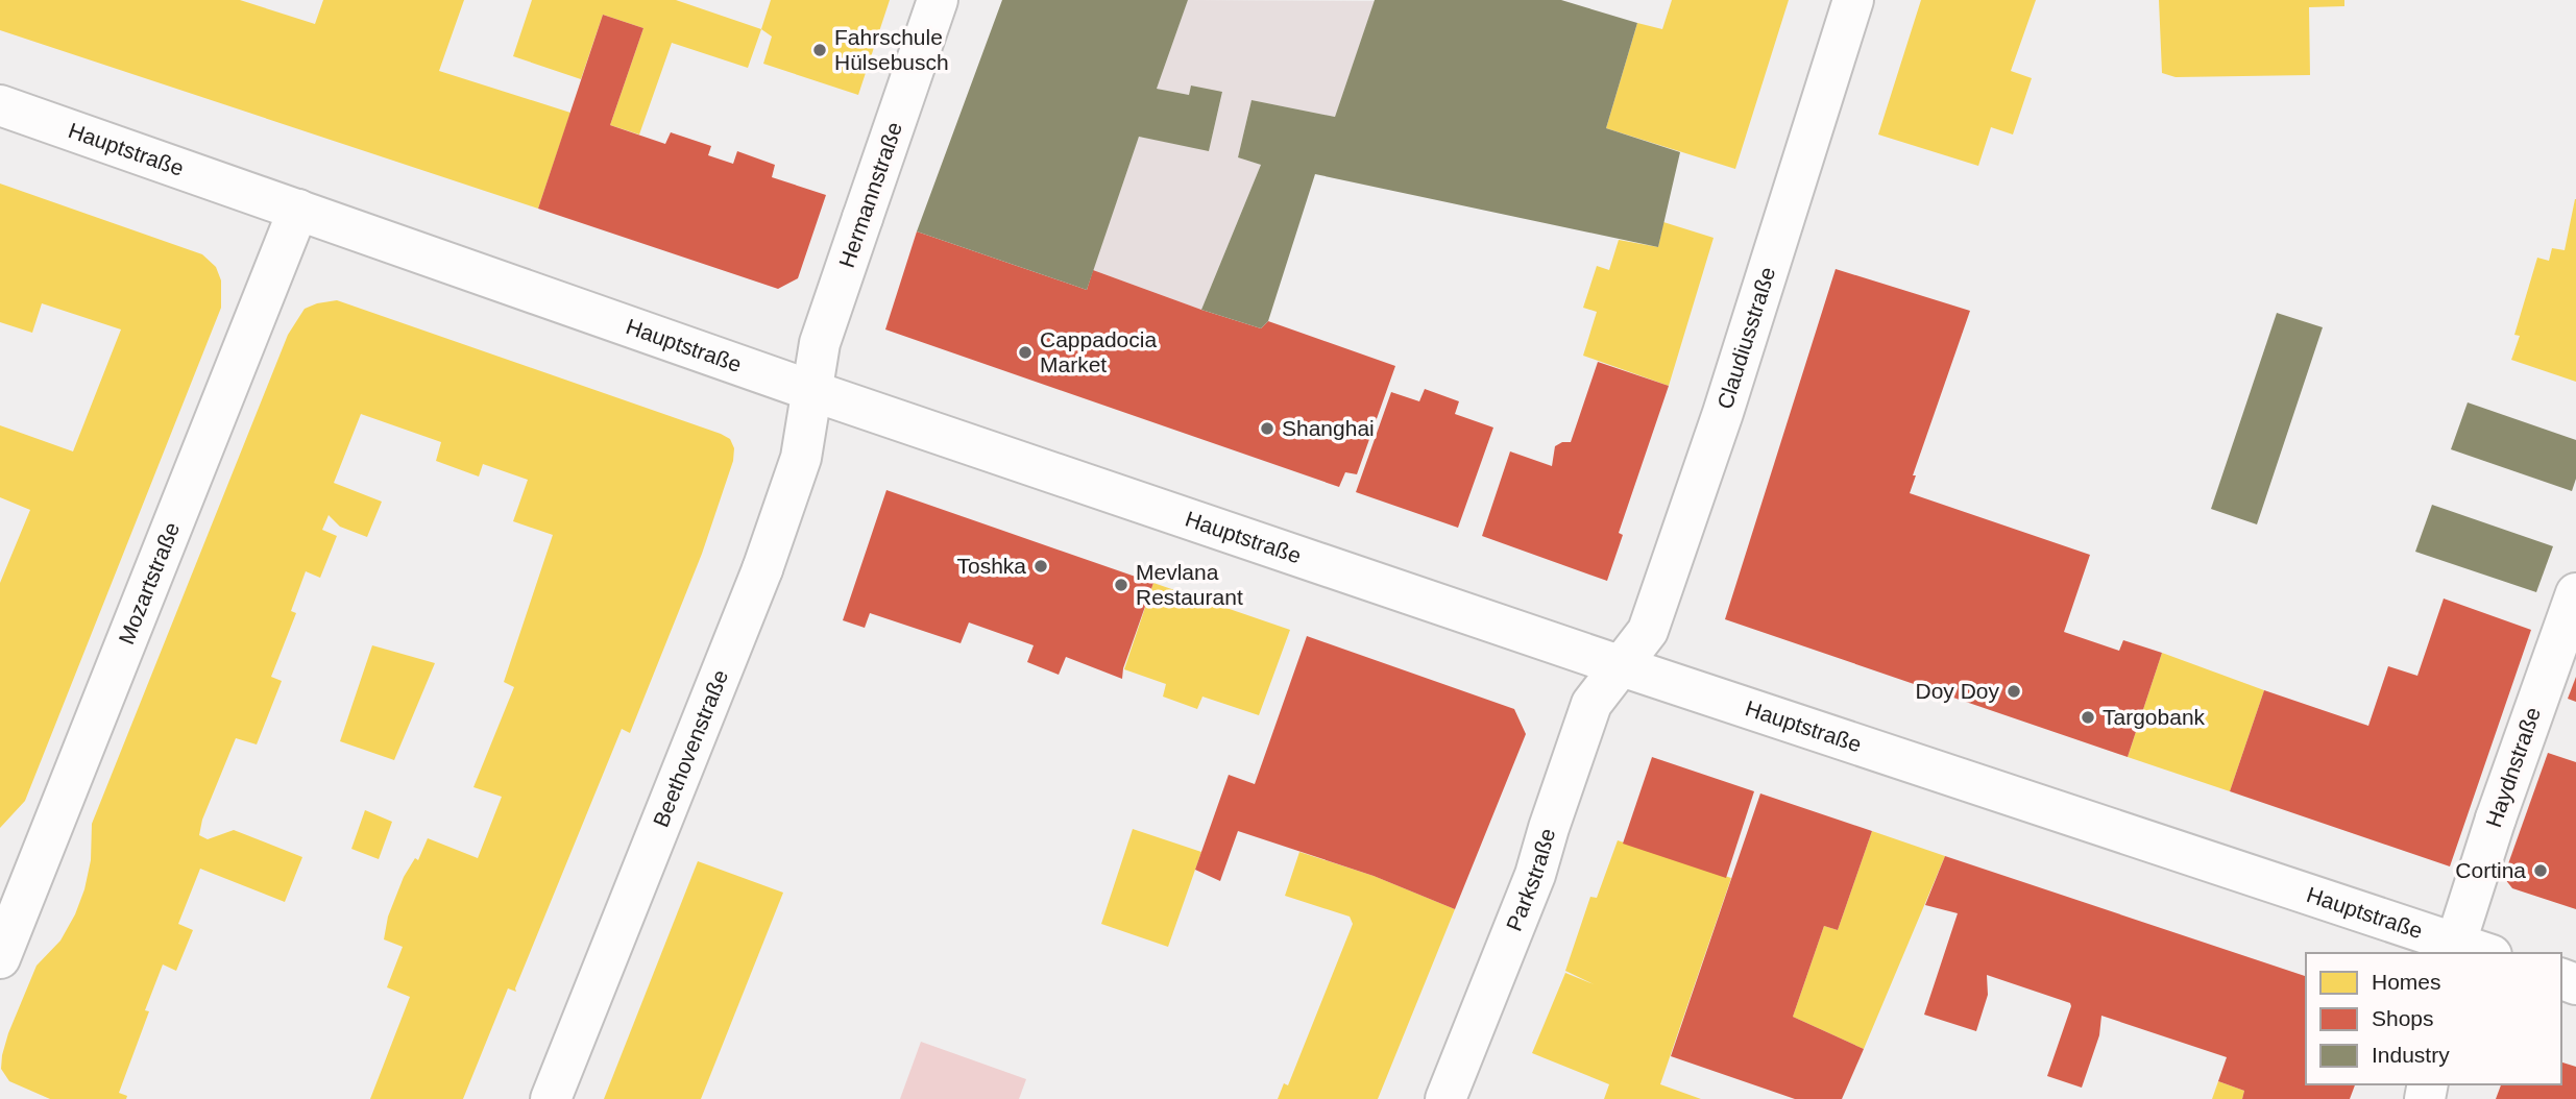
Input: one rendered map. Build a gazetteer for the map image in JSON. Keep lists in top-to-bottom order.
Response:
{
  "streets": {
    "street": [
      "Hauptstraße",
      "Hermannstraße",
      "Claudiusstraße",
      "Mozartstraße",
      "Beethovenstraße",
      "Haydnstraße",
      "Parkstraße"
    ]
  },
  "crossings": [
    ["Hauptstraße", "Hermannstraße"],
    ["Hauptstraße", "Claudiusstraße"],
    ["Hauptstraße", "Mozartstraße"],
    ["Hauptstraße", "Beethovenstraße"],
    ["Hauptstraße", "Haydnstraße"],
    ["Hauptstraße", "Parkstraße"],
    ["Hermannstraße", "Beethovenstraße"],
    ["Claudiusstraße", "Parkstraße"]
  ],
  "places": [
    "Fahrschule Hülsebusch",
    "Cappadocia Market",
    "Shanghai",
    "Toshka",
    "Mevlana Restaurant",
    "Doy Doy",
    "Targobank",
    "Cortina"
  ],
  "legend": ["Homes", "Shops", "Industry"]
}
